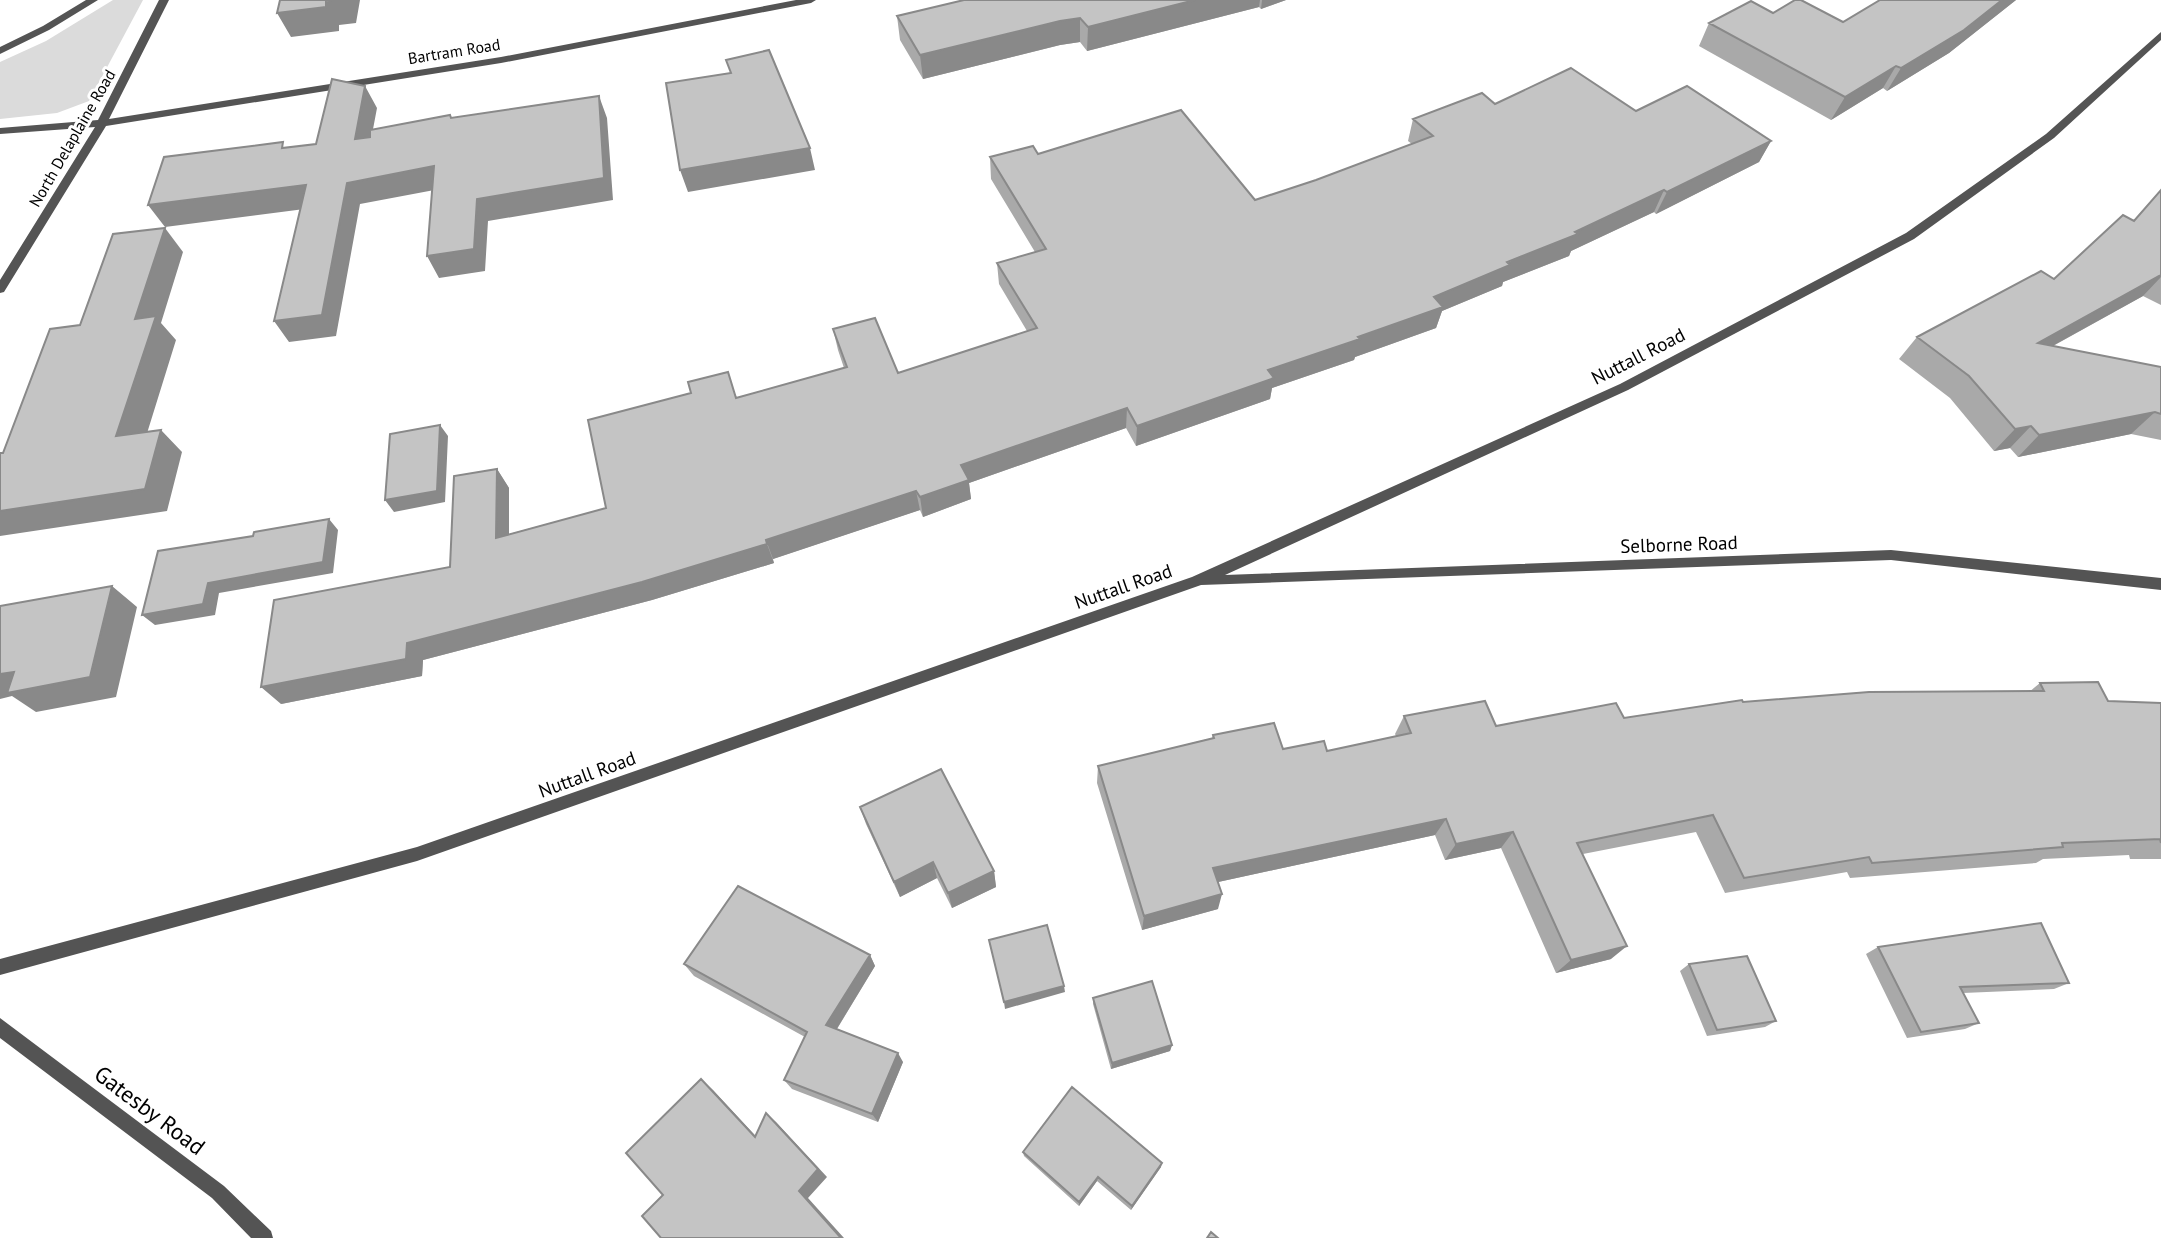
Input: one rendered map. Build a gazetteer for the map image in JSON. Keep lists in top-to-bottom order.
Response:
{
  "streets": {
    "street": [
      "Bartram Road",
      "North Delaplaine Road",
      "Nuttall Road",
      "Selborne Road",
      "Gatesby Road"
    ]
  },
  "crossings": [
    ["Bartram Road", "North Delaplaine Road"],
    ["Nuttall Road", "Selborne Road"]
  ]
}
